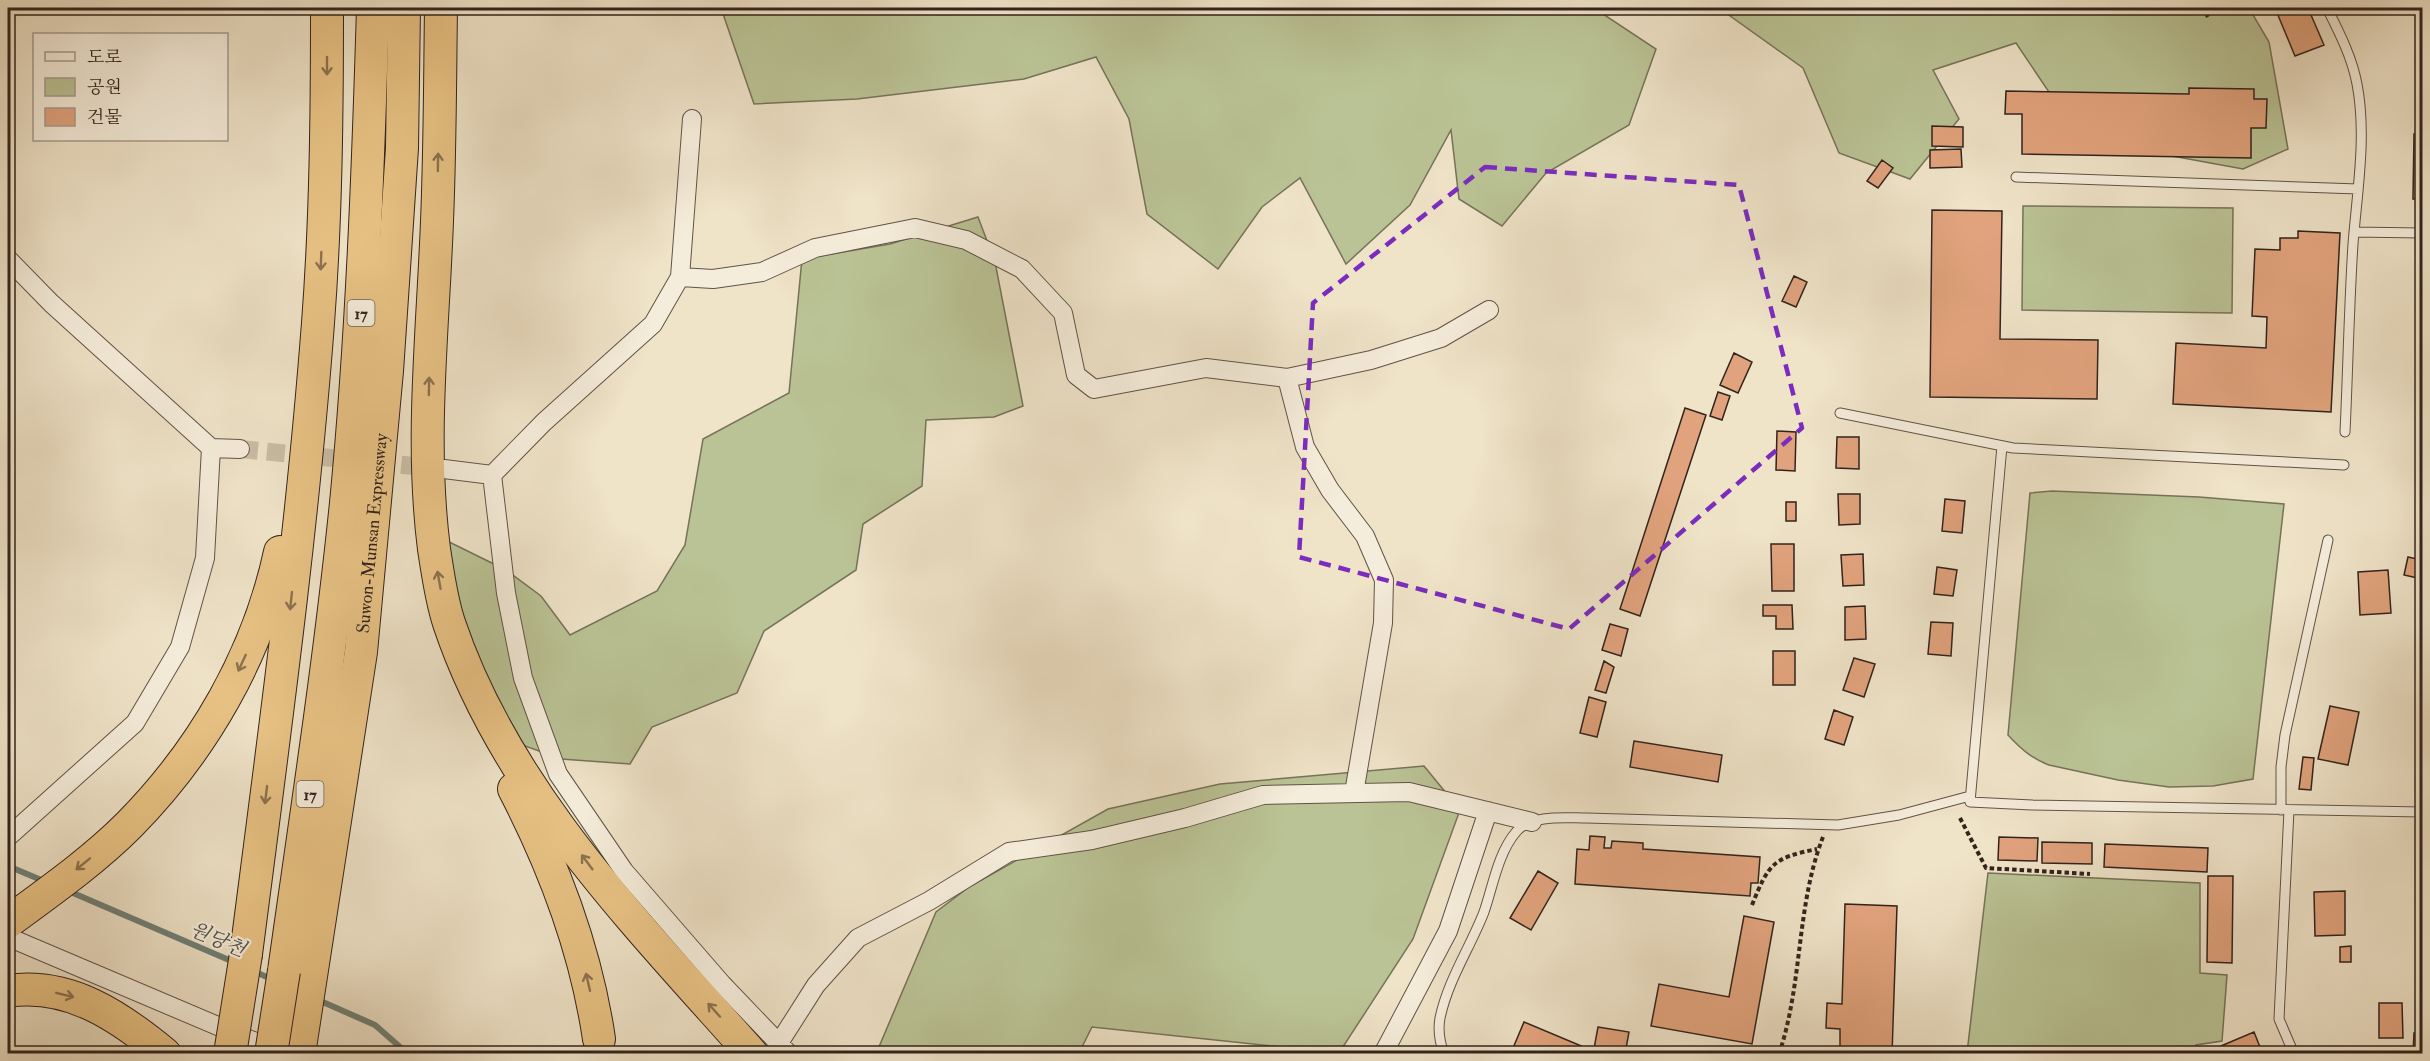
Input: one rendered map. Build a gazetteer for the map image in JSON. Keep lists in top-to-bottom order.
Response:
{
  "streets": {
    "highway": ["17", "Suwon-Munsan Expressway"]
  },
  "water": ["원당천"],
  "legend": ["도로", "공원", "건물"]
}
